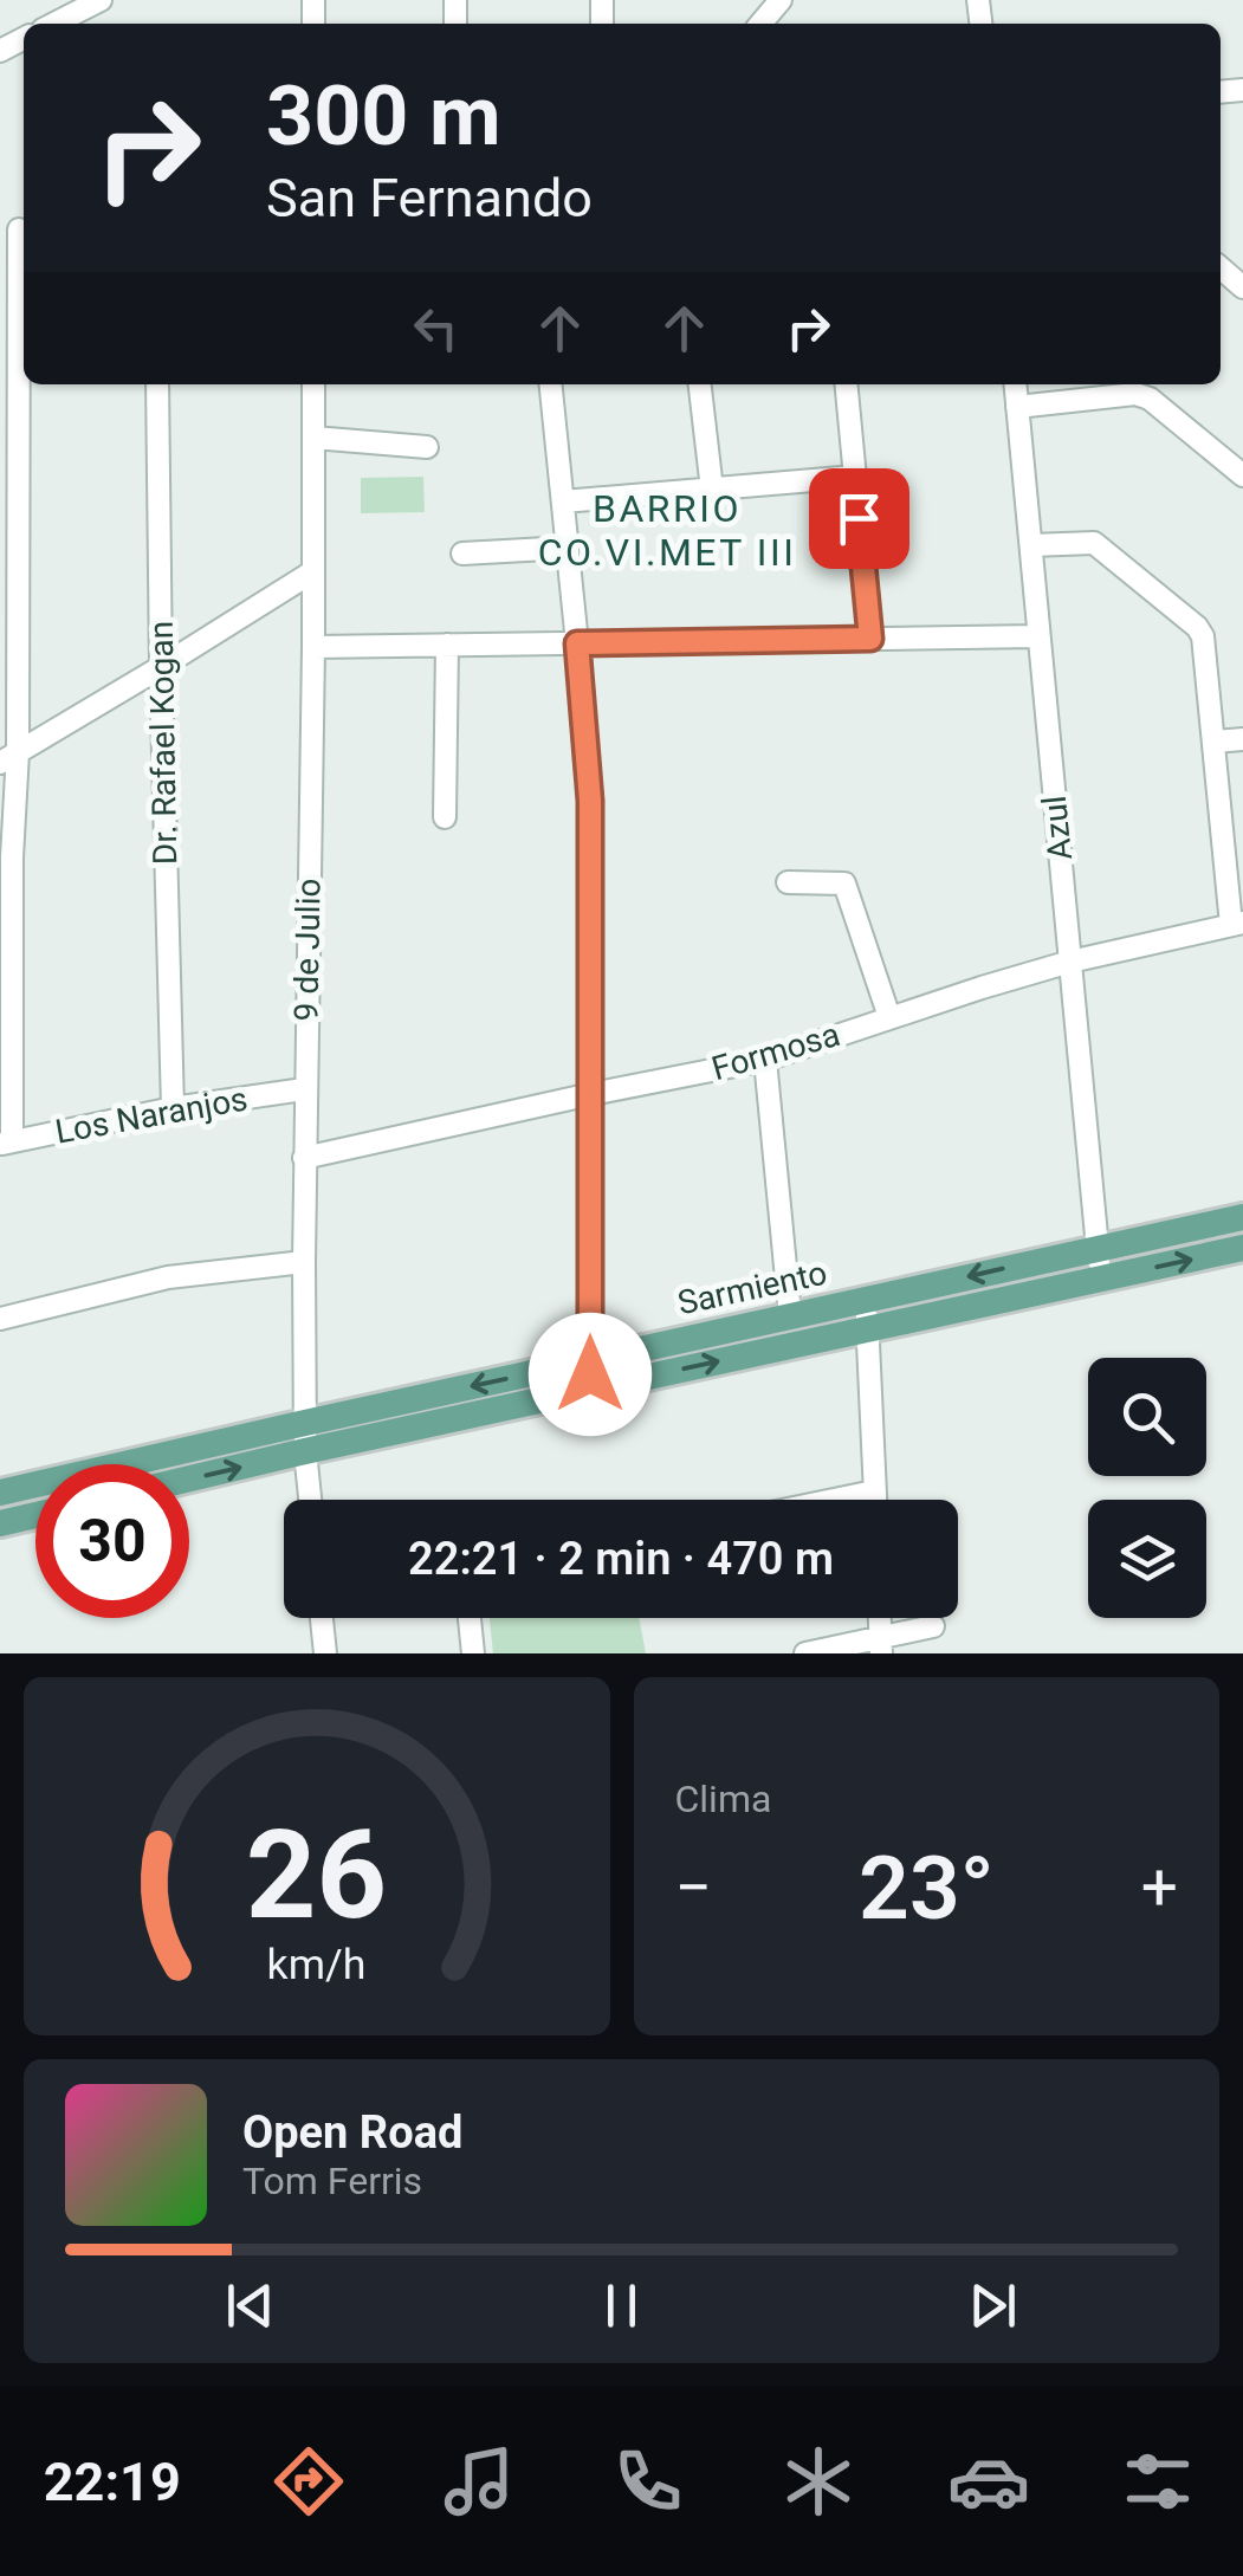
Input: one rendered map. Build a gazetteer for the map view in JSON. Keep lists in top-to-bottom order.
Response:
{
  "streets": {
    "main road": ["Sarmiento"],
    "street": [
      "Dr. Rafael Kogan",
      "Azul",
      "9 de Julio",
      "Formosa",
      "Los Naranjos"
    ]
  },
  "crossings": [
    ["Dr. Rafael Kogan", "Los Naranjos"],
    ["Azul", "Formosa"],
    ["Azul", "Sarmiento"],
    ["9 de Julio", "Formosa"],
    ["9 de Julio", "Los Naranjos"],
    ["9 de Julio", "Sarmiento"]
  ],
  "districts": ["BARRIO CO.VI.MET III"],
  "page": {
    "turn": ["300 m", "San Fernando"],
    "limit": "30",
    "trip": "22:21 · 2 min · 470 m",
    "tile": "Clima",
    "heat": ["−", "23°", "+"],
    "song": ["Open Road", "Tom Ferris"],
    "tabs": "22:19",
    "gauge": ["26", "km/h"]
  }
}
